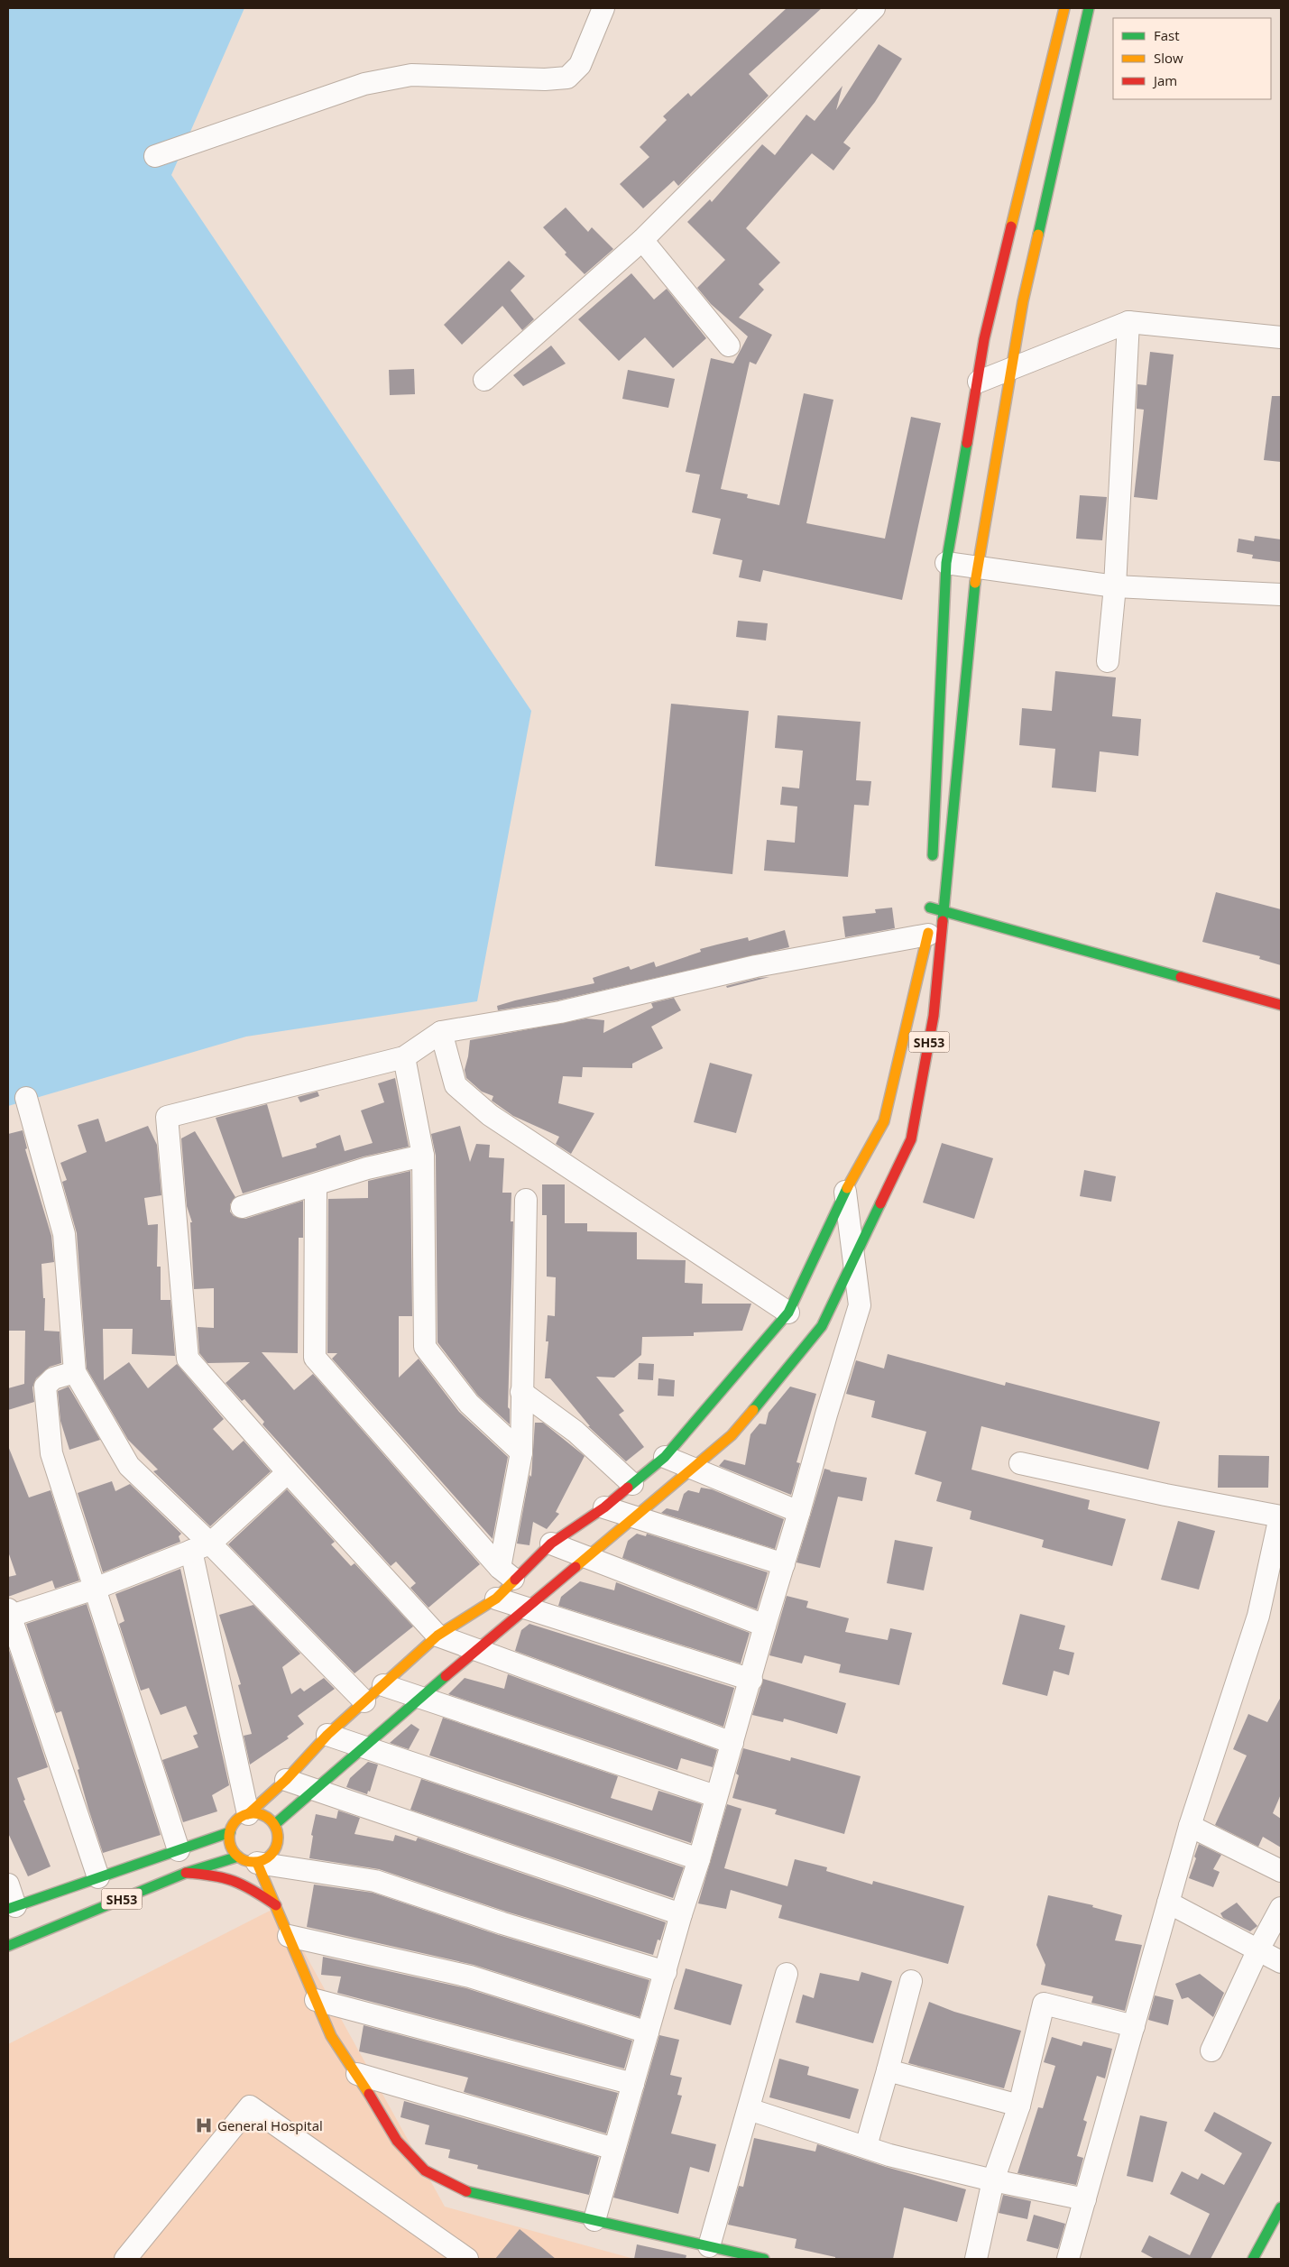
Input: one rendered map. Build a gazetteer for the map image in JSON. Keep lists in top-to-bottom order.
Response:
{
  "streets": {
    "main road": ["SH53"]
  },
  "places": {
    "hospital": ["General Hospital"]
  },
  "legend": ["Fast", "Slow", "Jam"]
}
